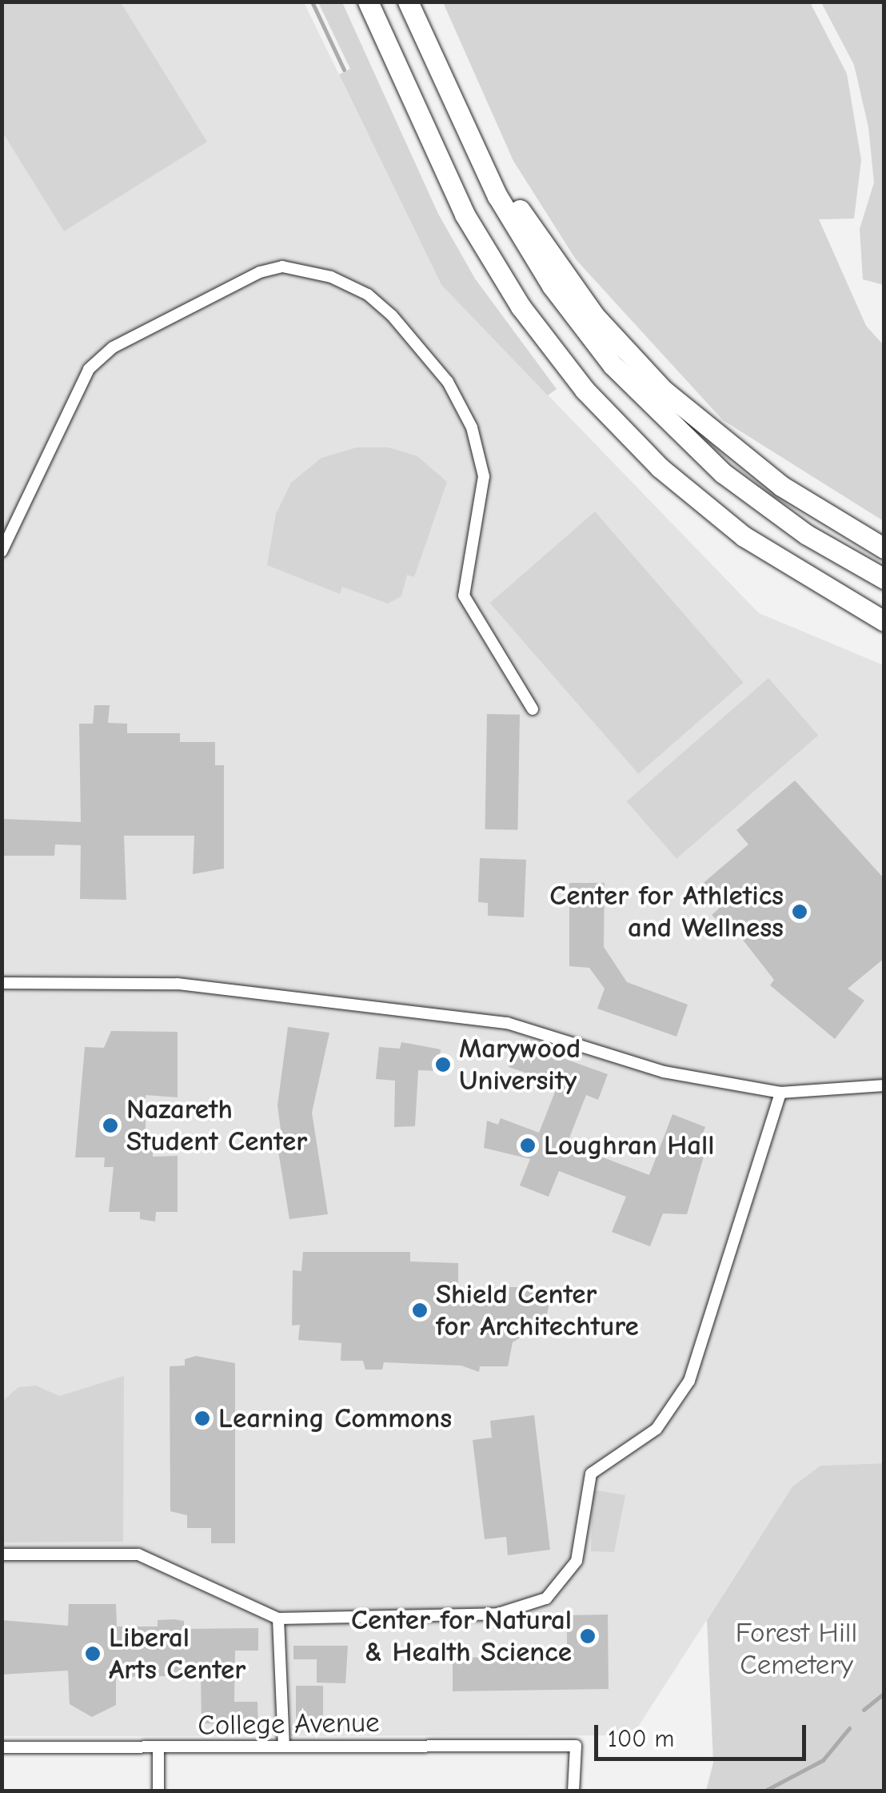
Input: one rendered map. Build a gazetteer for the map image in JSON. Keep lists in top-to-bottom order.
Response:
{
  "streets": {
    "street": ["College Avenue"]
  },
  "parks": ["Forest Hill Cemetery"],
  "places": [
    "Center for Athletics and Wellness",
    "Marywood University",
    "Nazareth Student Center",
    "Loughran Hall",
    "Shield Center for Architechture",
    "Learning Commons",
    "Center for Natural & Health Science",
    "Liberal Arts Center"
  ],
  "scale_bar": "100 m"
}
